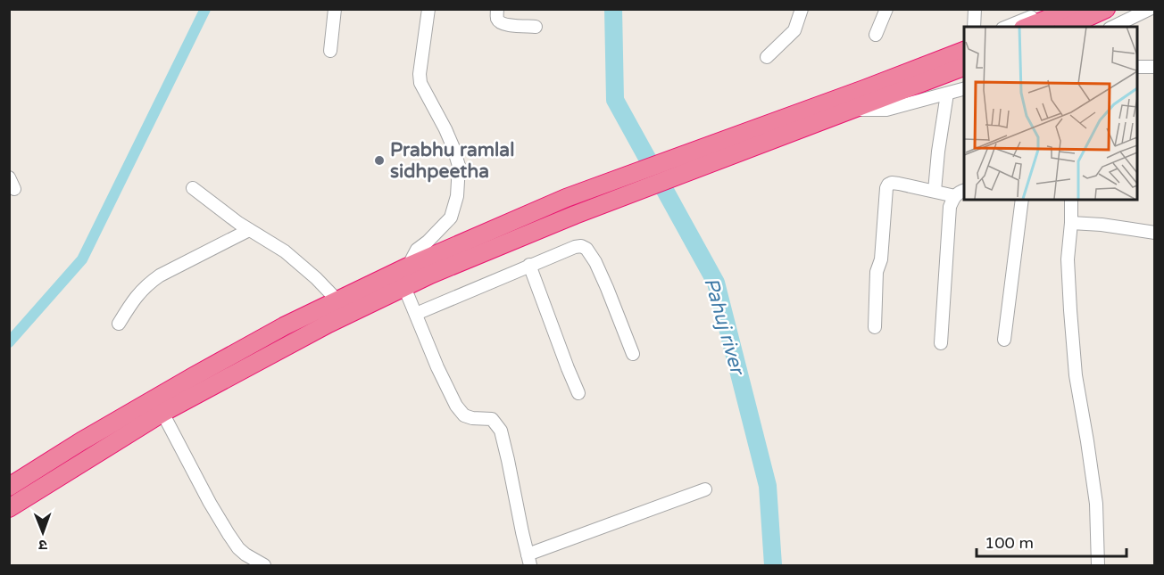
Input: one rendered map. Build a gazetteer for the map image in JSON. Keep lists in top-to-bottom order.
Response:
{
  "water": ["Pahuj river"],
  "places": ["Prabhu ramlal sidhpeetha"],
  "scale_bar": "100 m",
  "north": "bottom"
}
